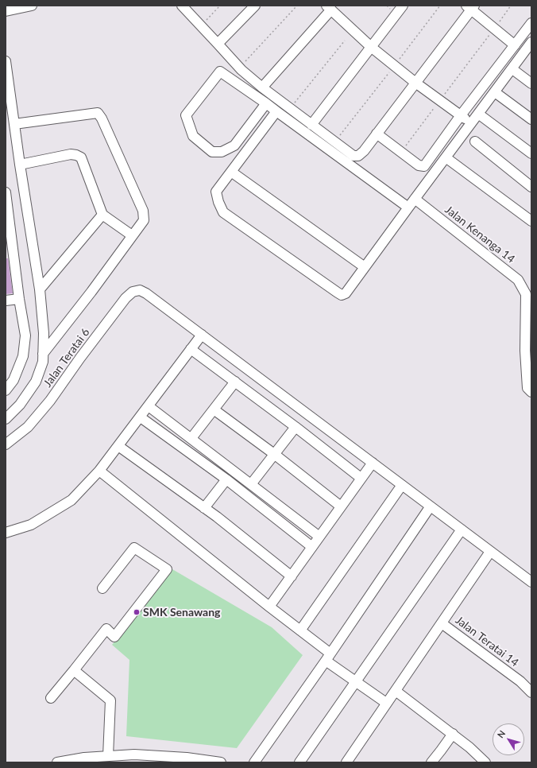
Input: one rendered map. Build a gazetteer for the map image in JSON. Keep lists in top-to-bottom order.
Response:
{
  "streets": {
    "street": ["Jalan Kenanga 14", "Jalan Teratai 6", "Jalan Teratai 14"]
  },
  "places": ["SMK Senawang"],
  "north": "top left"
}
